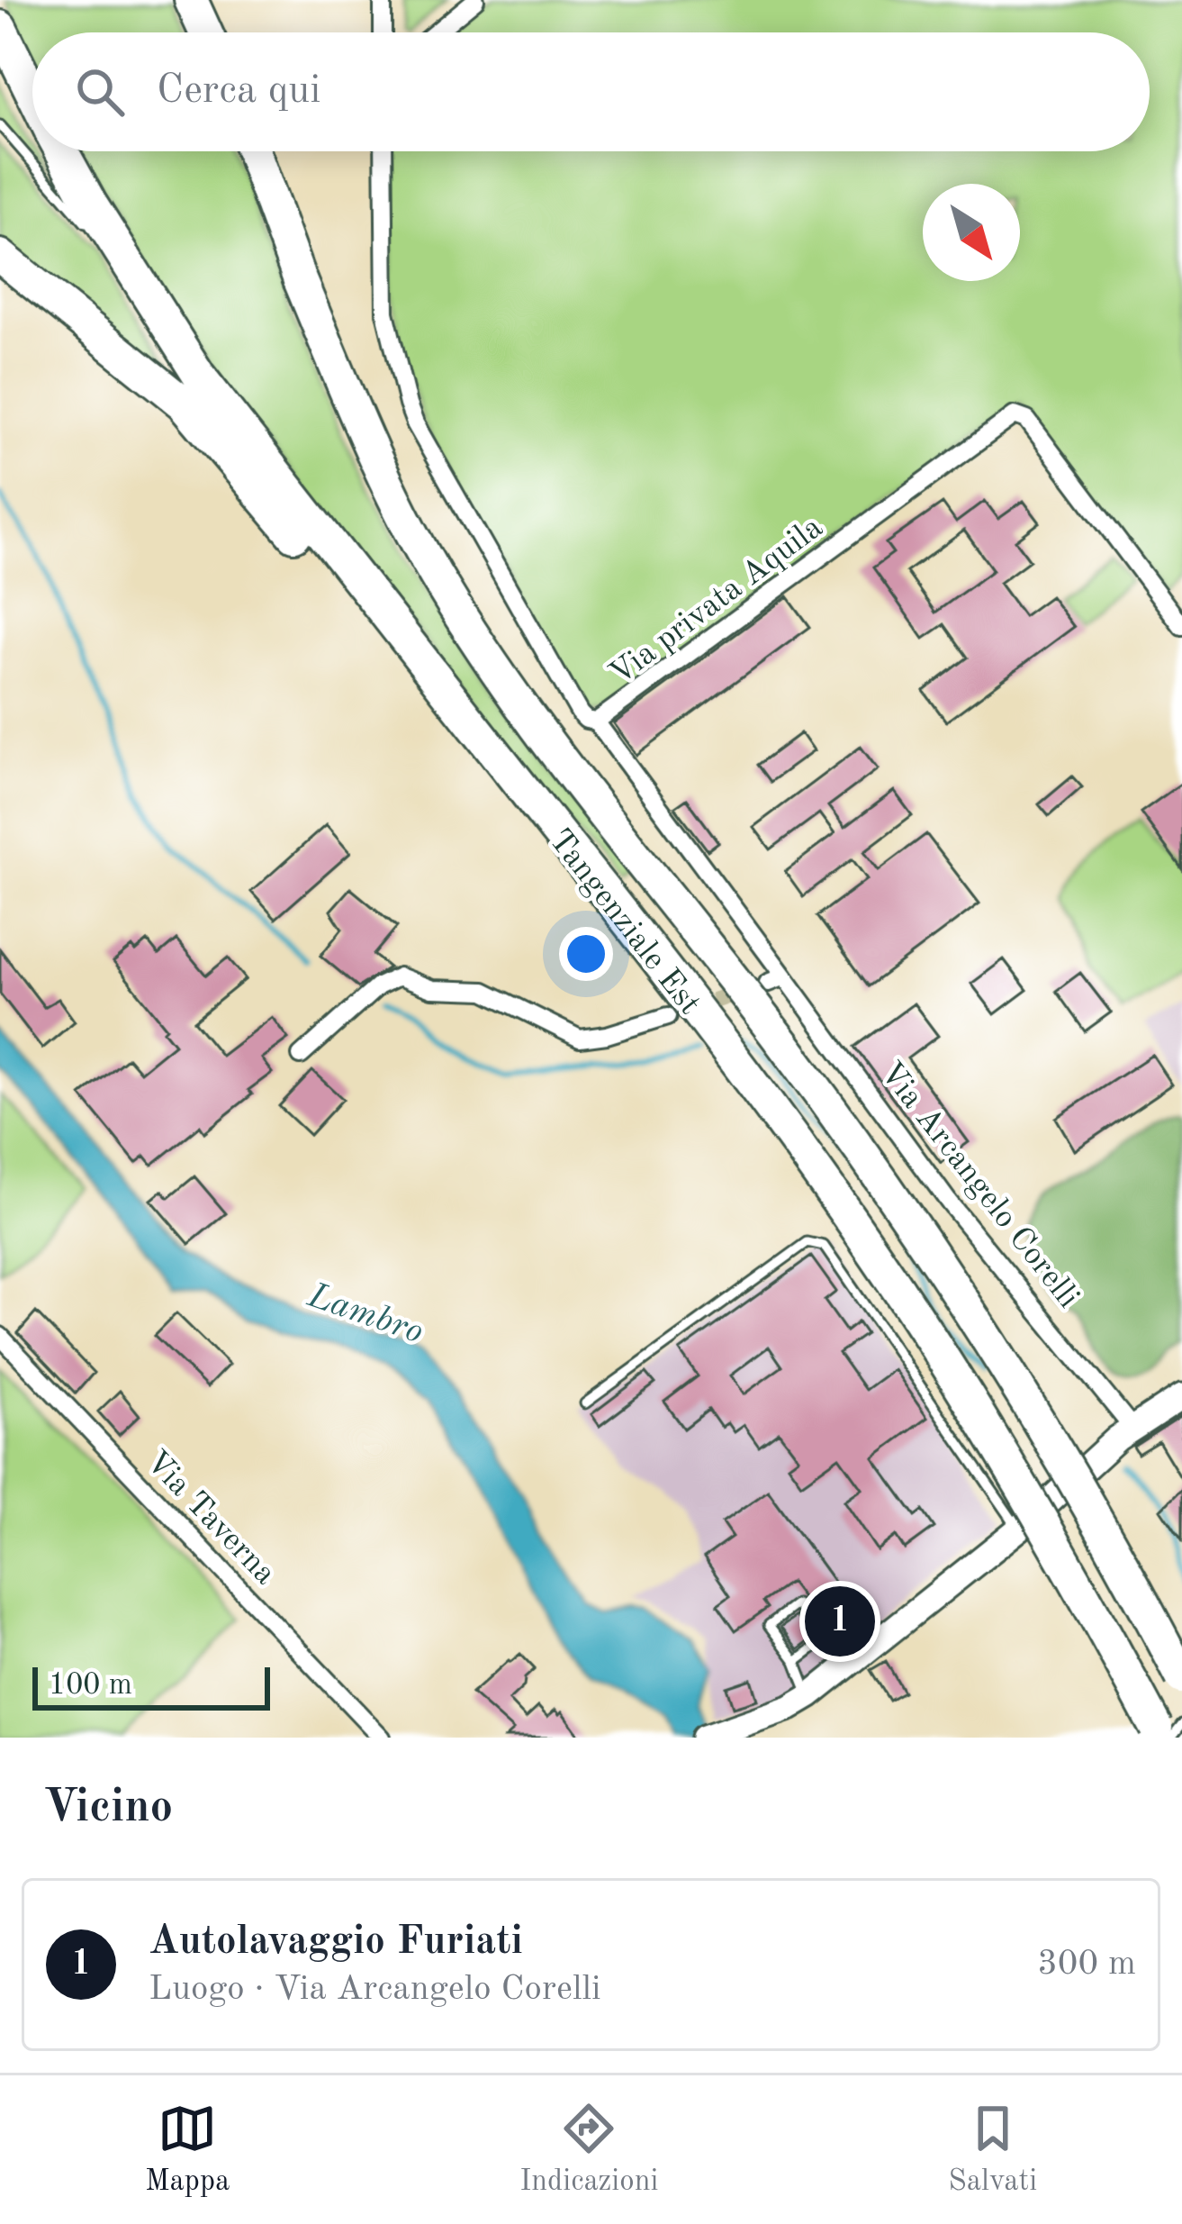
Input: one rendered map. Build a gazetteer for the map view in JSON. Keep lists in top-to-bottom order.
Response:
{
  "streets": {
    "highway": ["Tangenziale Est"],
    "street": ["Via privata Aquila", "Via Arcangelo Corelli", "Via Taverna"]
  },
  "crossings": [
    ["Via privata Aquila", "Via Arcangelo Corelli"]
  ],
  "water": ["Lambro"],
  "scale_bar": "100 m",
  "north": "bottom right",
  "page": {
    "search": "Cerca qui",
    "pins": "1",
    "scale": "100 m",
    "heading": "Vicino",
    "list": [
      {
        "mark": "1",
        "name": "Autolavaggio Furiati",
        "note": "Luogo · Via Arcangelo Corelli",
        "value": "300 m"
      }
    ],
    "nav": ["Mappa", "Indicazioni", "Salvati"]
  }
}
